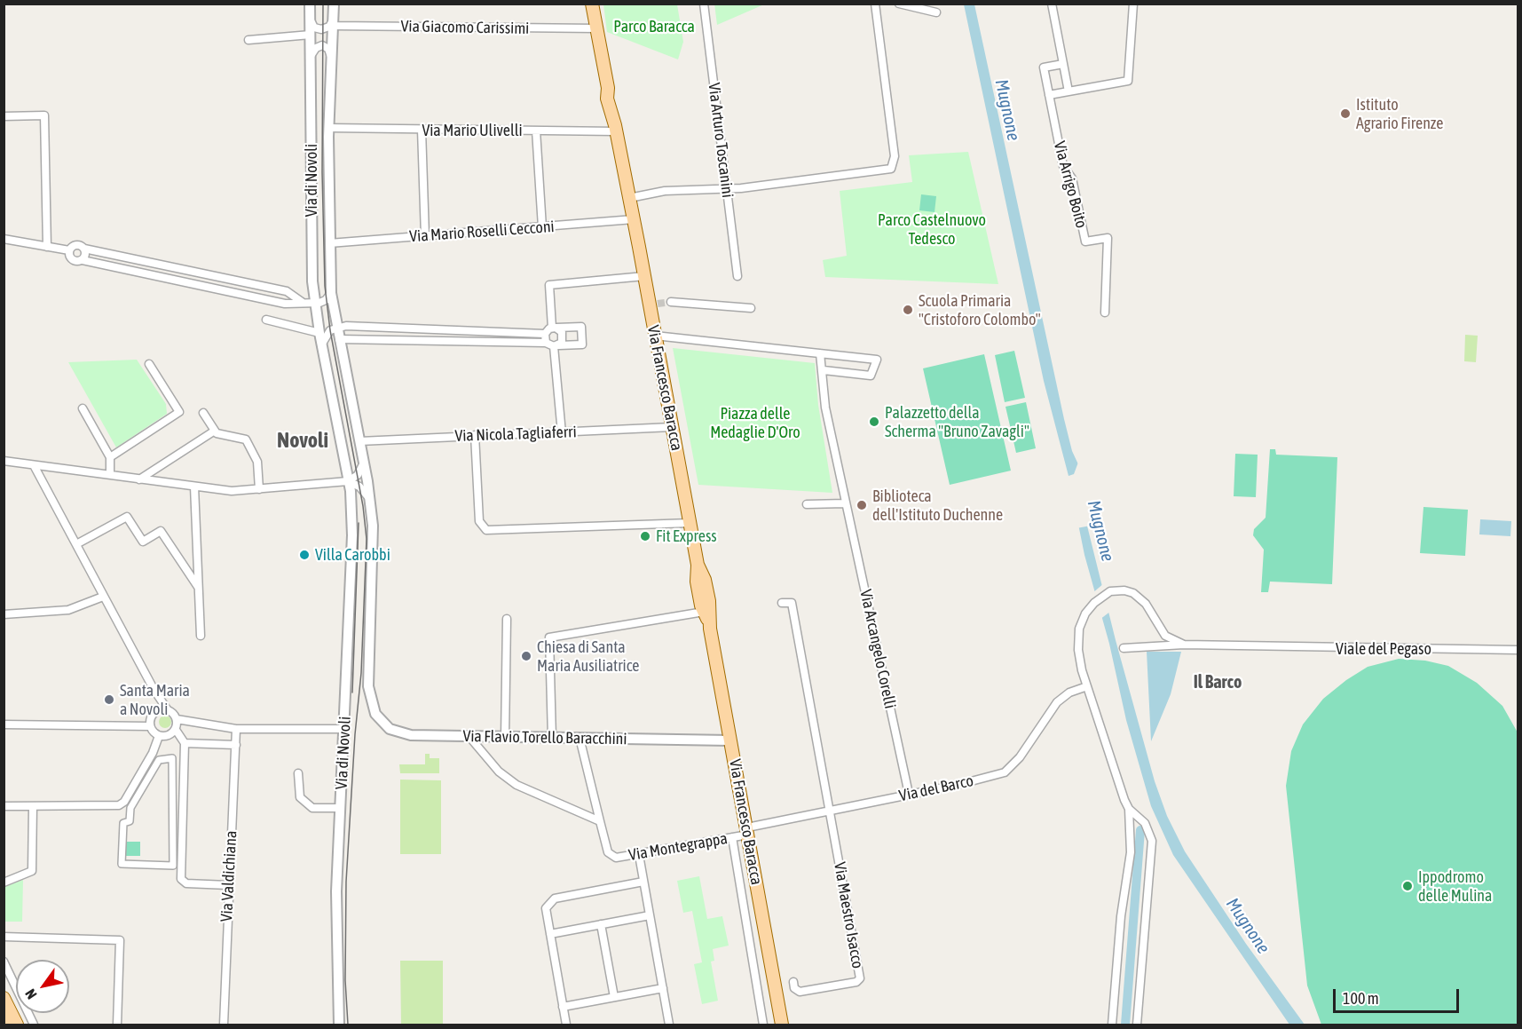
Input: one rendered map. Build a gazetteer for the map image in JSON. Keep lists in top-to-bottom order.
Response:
{
  "streets": {
    "main road": ["Via Francesco Baracca"],
    "street": [
      "Via Giacomo Carissimi",
      "Via Mario Ulivelli",
      "Via Arturo Toscanini",
      "Via di Novoli",
      "Via Arrigo Boito",
      "Via Mario Roselli Cecconi",
      "Via Nicola Tagliaferri",
      "Via Arcangelo Corelli",
      "Viale del Pegaso",
      "Via Flavio Torello Baracchini",
      "Via del Barco",
      "Via Montegrappa",
      "Via Valdichiana",
      "Via Maestro Isacco"
    ]
  },
  "crossings": [
    ["Via Giacomo Carissimi", "Via di Novoli"],
    ["Via Giacomo Carissimi", "Via Francesco Baracca"],
    ["Via Mario Ulivelli", "Via di Novoli"],
    ["Via Mario Ulivelli", "Via Francesco Baracca"],
    ["Via di Novoli", "Via Mario Roselli Cecconi"],
    ["Via di Novoli", "Via Nicola Tagliaferri"],
    ["Via di Novoli", "Via Flavio Torello Baracchini"],
    ["Via Mario Roselli Cecconi", "Via Francesco Baracca"],
    ["Via Francesco Baracca", "Via Nicola Tagliaferri"],
    ["Via Francesco Baracca", "Via Flavio Torello Baracchini"],
    ["Via Francesco Baracca", "Via del Barco"],
    ["Via Francesco Baracca", "Via Montegrappa"],
    ["Via Arcangelo Corelli", "Via del Barco"],
    ["Via del Barco", "Via Montegrappa"],
    ["Via del Barco", "Via Maestro Isacco"]
  ],
  "districts": ["Novoli", "Il Barco"],
  "water": ["Mugnone"],
  "parks": ["Parco Baracca", "Parco Castelnuovo Tedesco", "Piazza delle Medaglie D'Oro"],
  "places": [
    "Istituto Agrario Firenze",
    "Scuola Primaria \"Cristoforo Colombo\"",
    "Palazzetto della Scherma \"Bruno Zavagli\"",
    "Biblioteca dell'Istituto Duchenne",
    "Fit Express",
    "Villa Carobbi",
    "Chiesa di Santa Maria Ausiliatrice",
    "Santa Maria a Novoli",
    "Ippodromo delle Mulina"
  ],
  "scale_bar": "100 m",
  "north": "bottom left"
}
